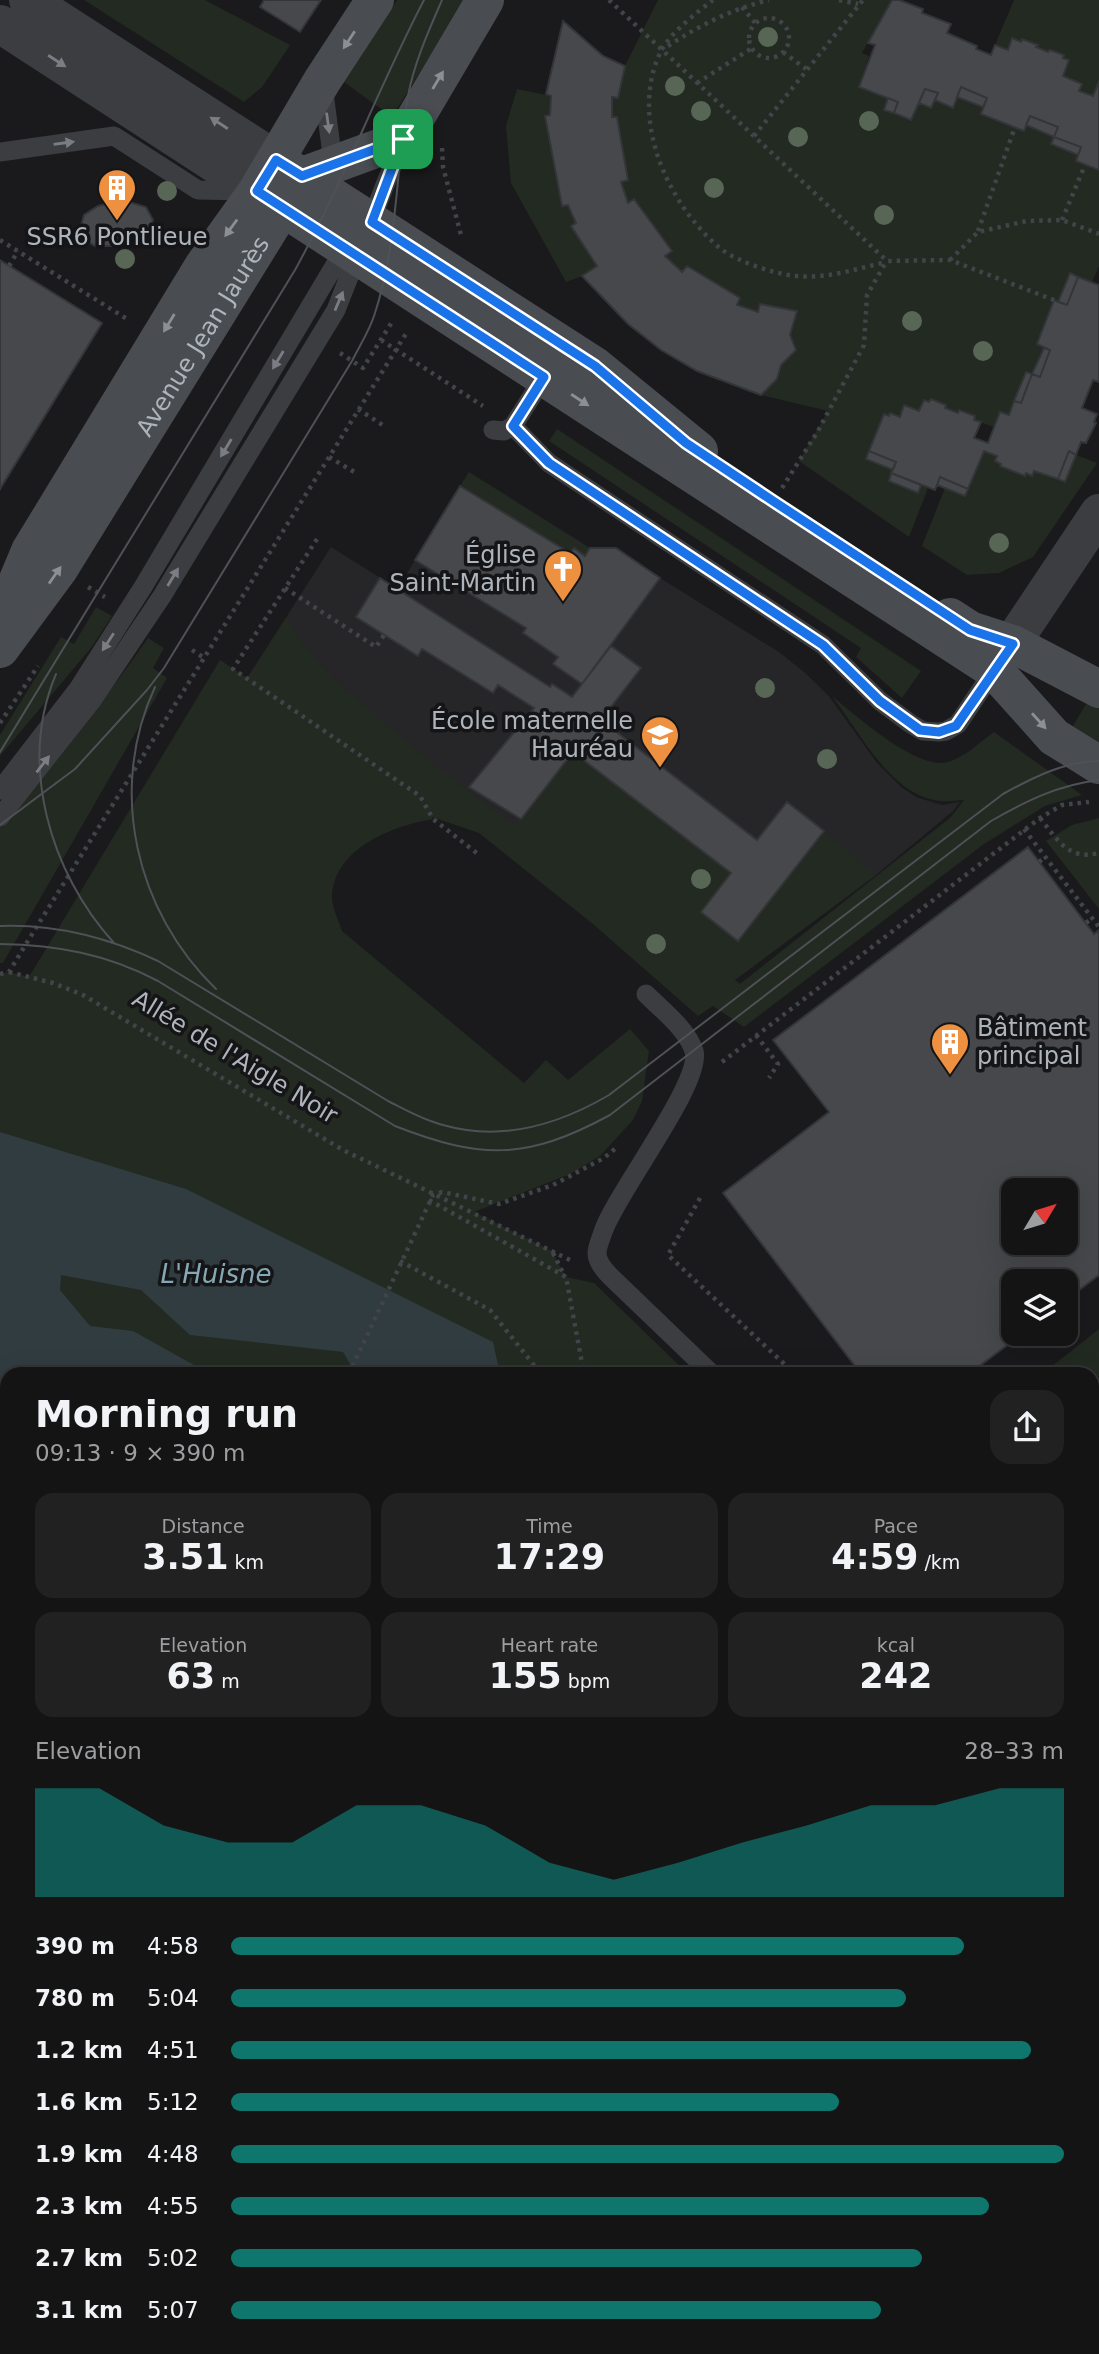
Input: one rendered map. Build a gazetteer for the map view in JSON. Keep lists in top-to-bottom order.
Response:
{
  "streets": {
    "street": ["Avenue Jean Jaurès"],
    "path": ["Allée de l'Aigle Noir"]
  },
  "water": ["L'Huisne"],
  "places": {
    "building": ["SSR6 Pontlieue", "Bâtiment principal"],
    "church": ["Église Saint-Martin"],
    "school or university": ["École maternelle Hauréau"]
  },
  "north": "top right",
  "page": {
    "heading": ["Morning run", "09:13 · 9 × 390 m"],
    "stats": [
      ["Distance", "3.51 km"],
      ["Time", "17:29"],
      ["Pace", "4:59 /km"],
      ["Elevation", "63 m"],
      ["Heart rate", "155 bpm"],
      ["kcal", "242"]
    ],
    "chart": ["Elevation", "28–33 m"],
    "list": [
      {
        "name": "390 m",
        "note": "4:58"
      },
      {
        "name": "780 m",
        "note": "5:04"
      },
      {
        "name": "1.2 km",
        "note": "4:51"
      },
      {
        "name": "1.6 km",
        "note": "5:12"
      },
      {
        "name": "1.9 km",
        "note": "4:48"
      },
      {
        "name": "2.3 km",
        "note": "4:55"
      },
      {
        "name": "2.7 km",
        "note": "5:02"
      },
      {
        "name": "3.1 km",
        "note": "5:07"
      }
    ]
  }
}
